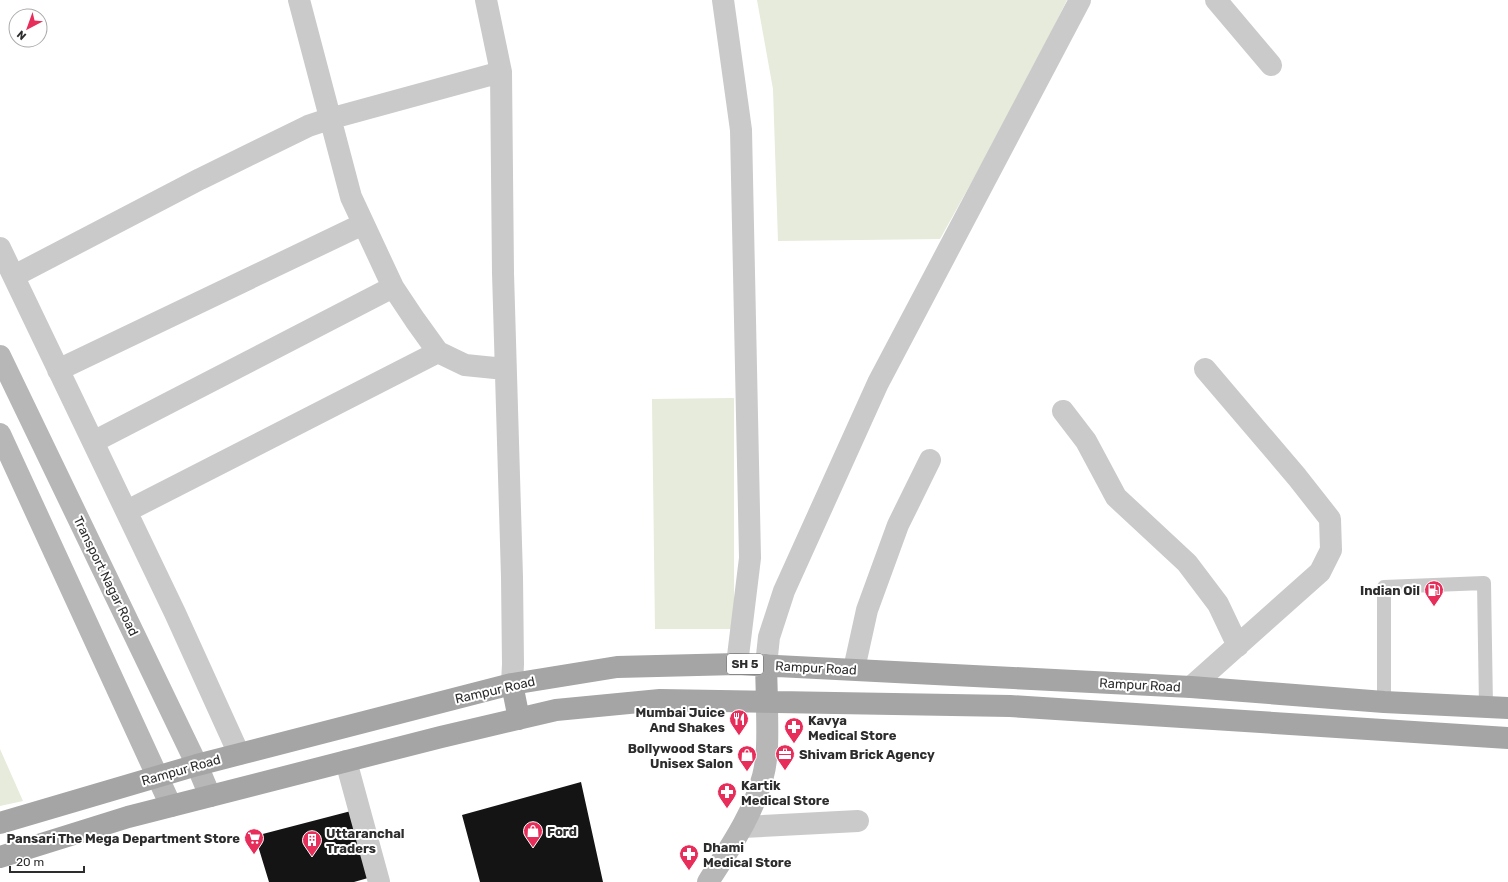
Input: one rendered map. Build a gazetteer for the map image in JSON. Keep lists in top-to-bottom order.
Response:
{
  "streets": {
    "main road": ["Transport Nagar Road", "SH 5", "Rampur Road"]
  },
  "crossings": [
    ["Transport Nagar Road", "Rampur Road"]
  ],
  "places": {
    "fuel station": ["Indian Oil"],
    "restaurant": ["Mumbai Juice And Shakes"],
    "pharmacy": ["Kavya Medical Store", "Kartik Medical Store", "Dhami Medical Store"],
    "office": ["Shivam Brick Agency"],
    "shop": ["Bollywood Stars Unisex Salon", "Ford"],
    "supermarket": ["Pansari The Mega Department Store"],
    "building": ["Uttaranchal Traders"]
  },
  "scale_bar": "20 m",
  "north": "bottom left"
}
